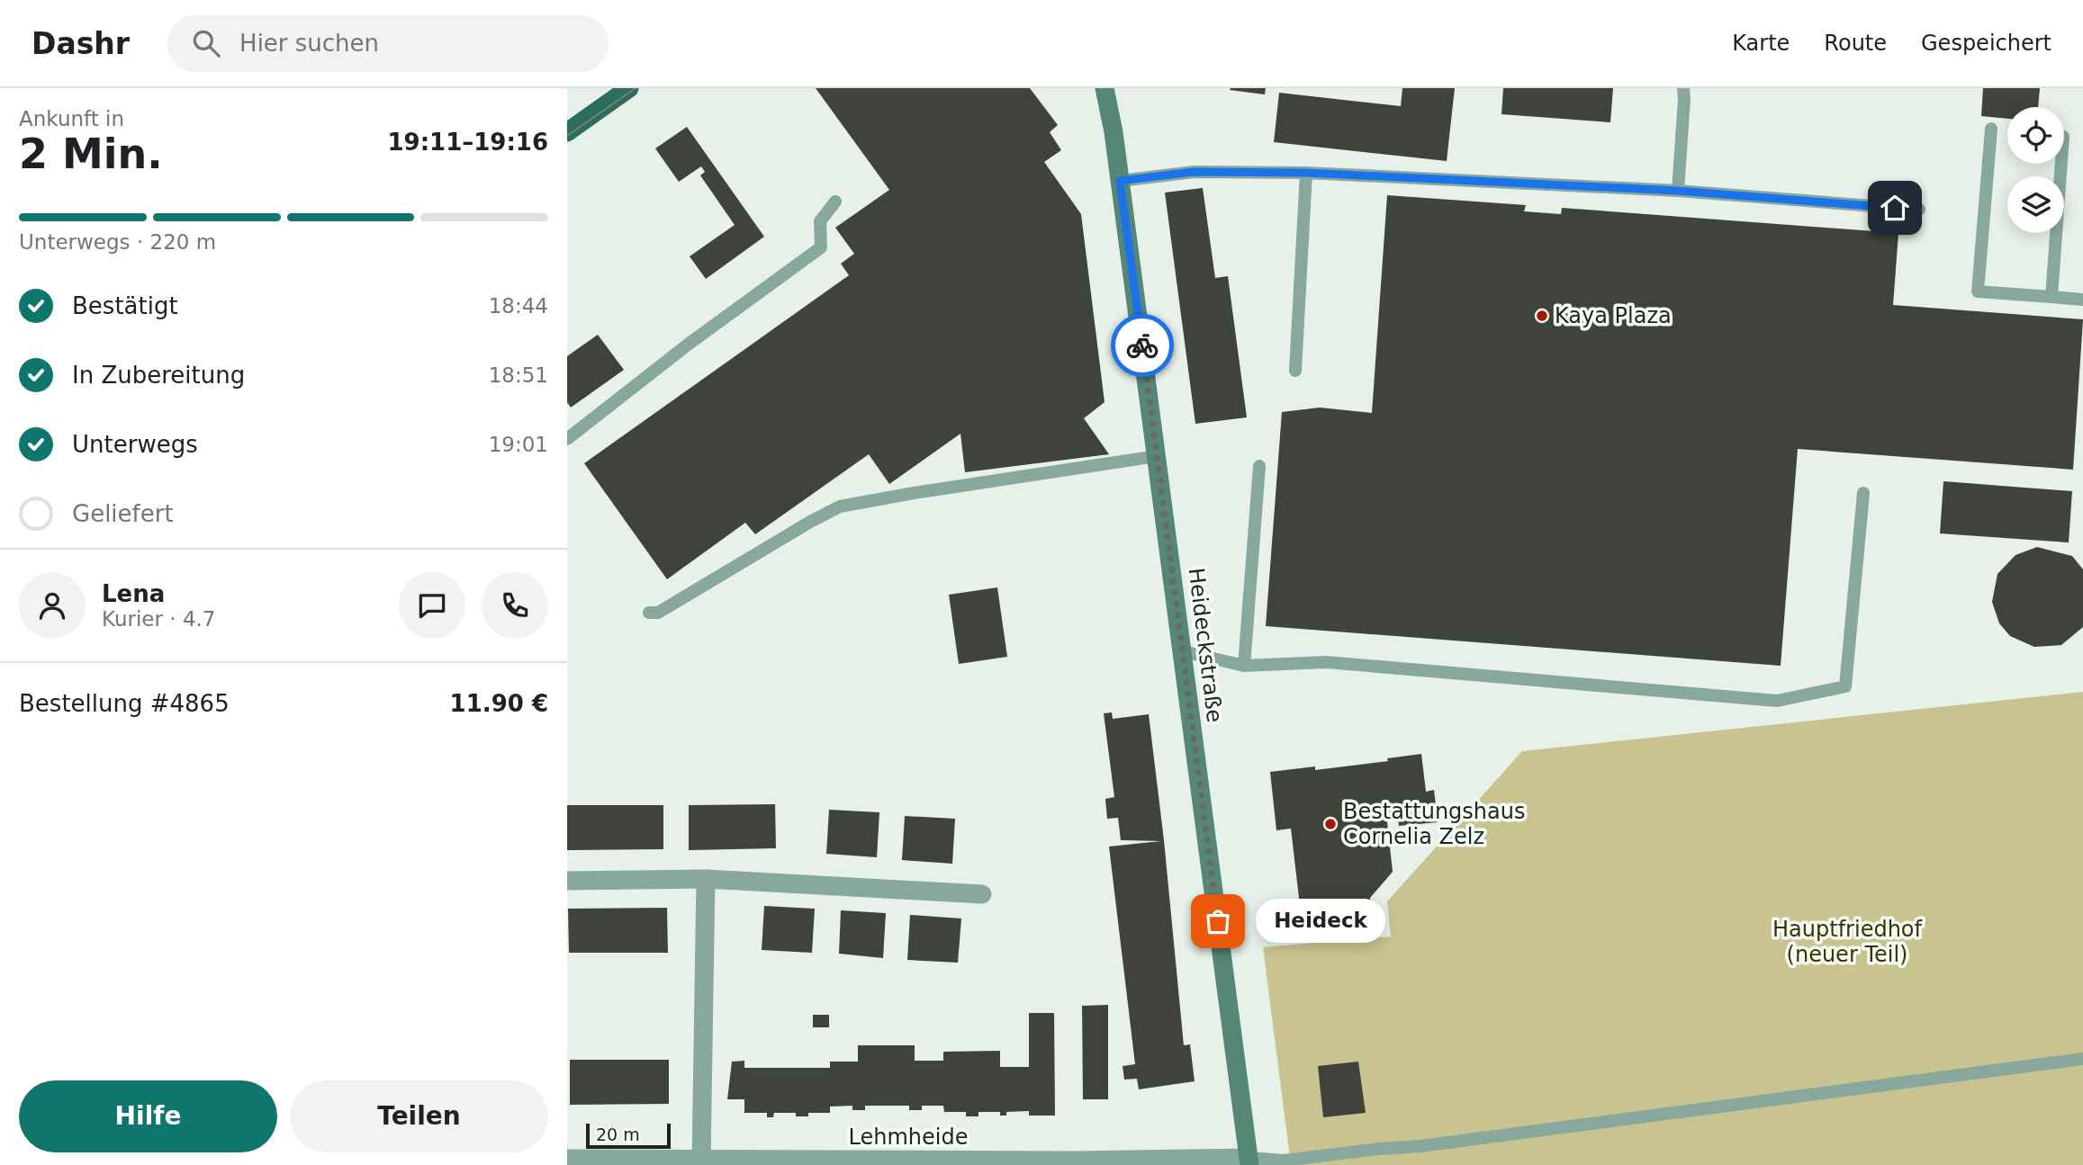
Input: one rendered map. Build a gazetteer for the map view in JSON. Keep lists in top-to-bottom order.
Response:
{
  "streets": {
    "street": ["Heideckstraße", "Lehmheide"]
  },
  "crossings": [
    ["Heideckstraße", "Lehmheide"]
  ],
  "parks": ["Hauptfriedhof (neuer Teil)"],
  "places": ["Kaya Plaza", "Bestattungshaus Cornelia Zelz", "Heideck"],
  "scale_bar": "20 m",
  "page": {
    "header": "Dashr",
    "search": "Hier suchen",
    "nav": ["Karte", "Route", "Gespeichert"],
    "heading": ["2 Min.", "Ankunft in", "19:11–19:16"],
    "panel": [
      "Lena",
      "Kurier · 4.7",
      "Bestellung #4865",
      "11.90 €"
    ],
    "bar": "Unterwegs · 220 m",
    "list": [
      ["Bestätigt", "18:44"],
      ["In Zubereitung", "18:51"],
      ["Unterwegs", "19:01"],
      "Geliefert"
    ],
    "bubble": "Heideck",
    "buttons": ["Hilfe", "Teilen"],
    "scale": "20 m"
  }
}
